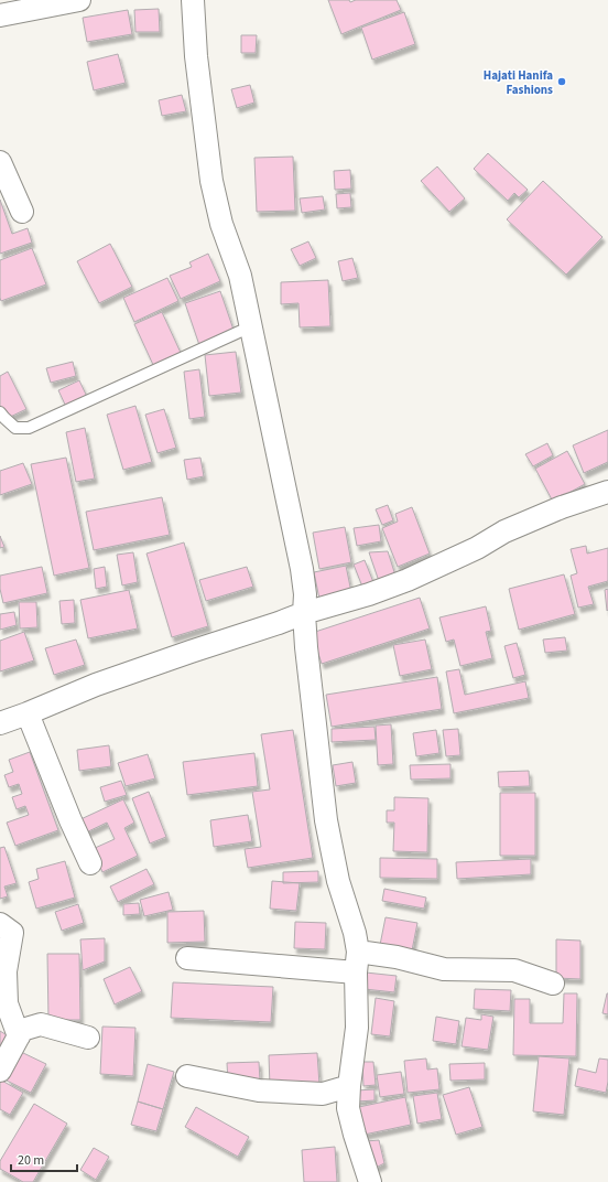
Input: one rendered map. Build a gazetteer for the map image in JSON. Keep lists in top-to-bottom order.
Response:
{
  "places": ["Hajati Hanifa Fashions"],
  "scale_bar": "20 m"
}
